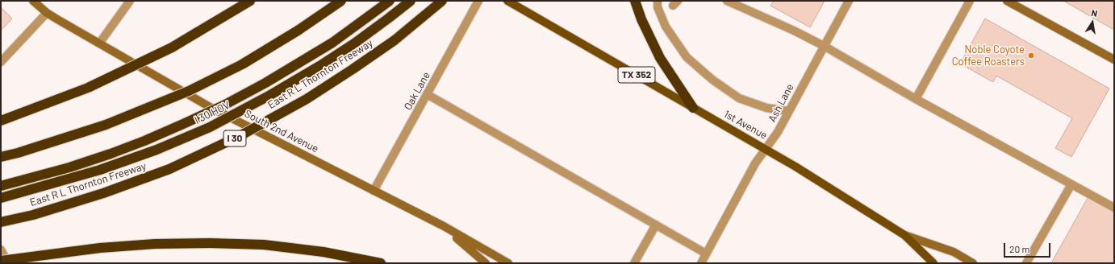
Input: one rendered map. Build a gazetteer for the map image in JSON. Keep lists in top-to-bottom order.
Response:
{
  "streets": {
    "highway": ["East R L Thornton Freeway", "I 30 HOV", "I 30"],
    "main road": ["TX 352", "1st Avenue", "South 2nd Avenue"],
    "street": ["Oak Lane", "Ash Lane"]
  },
  "crossings": [
    ["TX 352", "1st Avenue"],
    ["Oak Lane", "South 2nd Avenue"],
    ["Ash Lane", "1st Avenue"]
  ],
  "places": ["Noble Coyote Coffee Roasters"],
  "scale_bar": "20 m",
  "north": "top"
}
